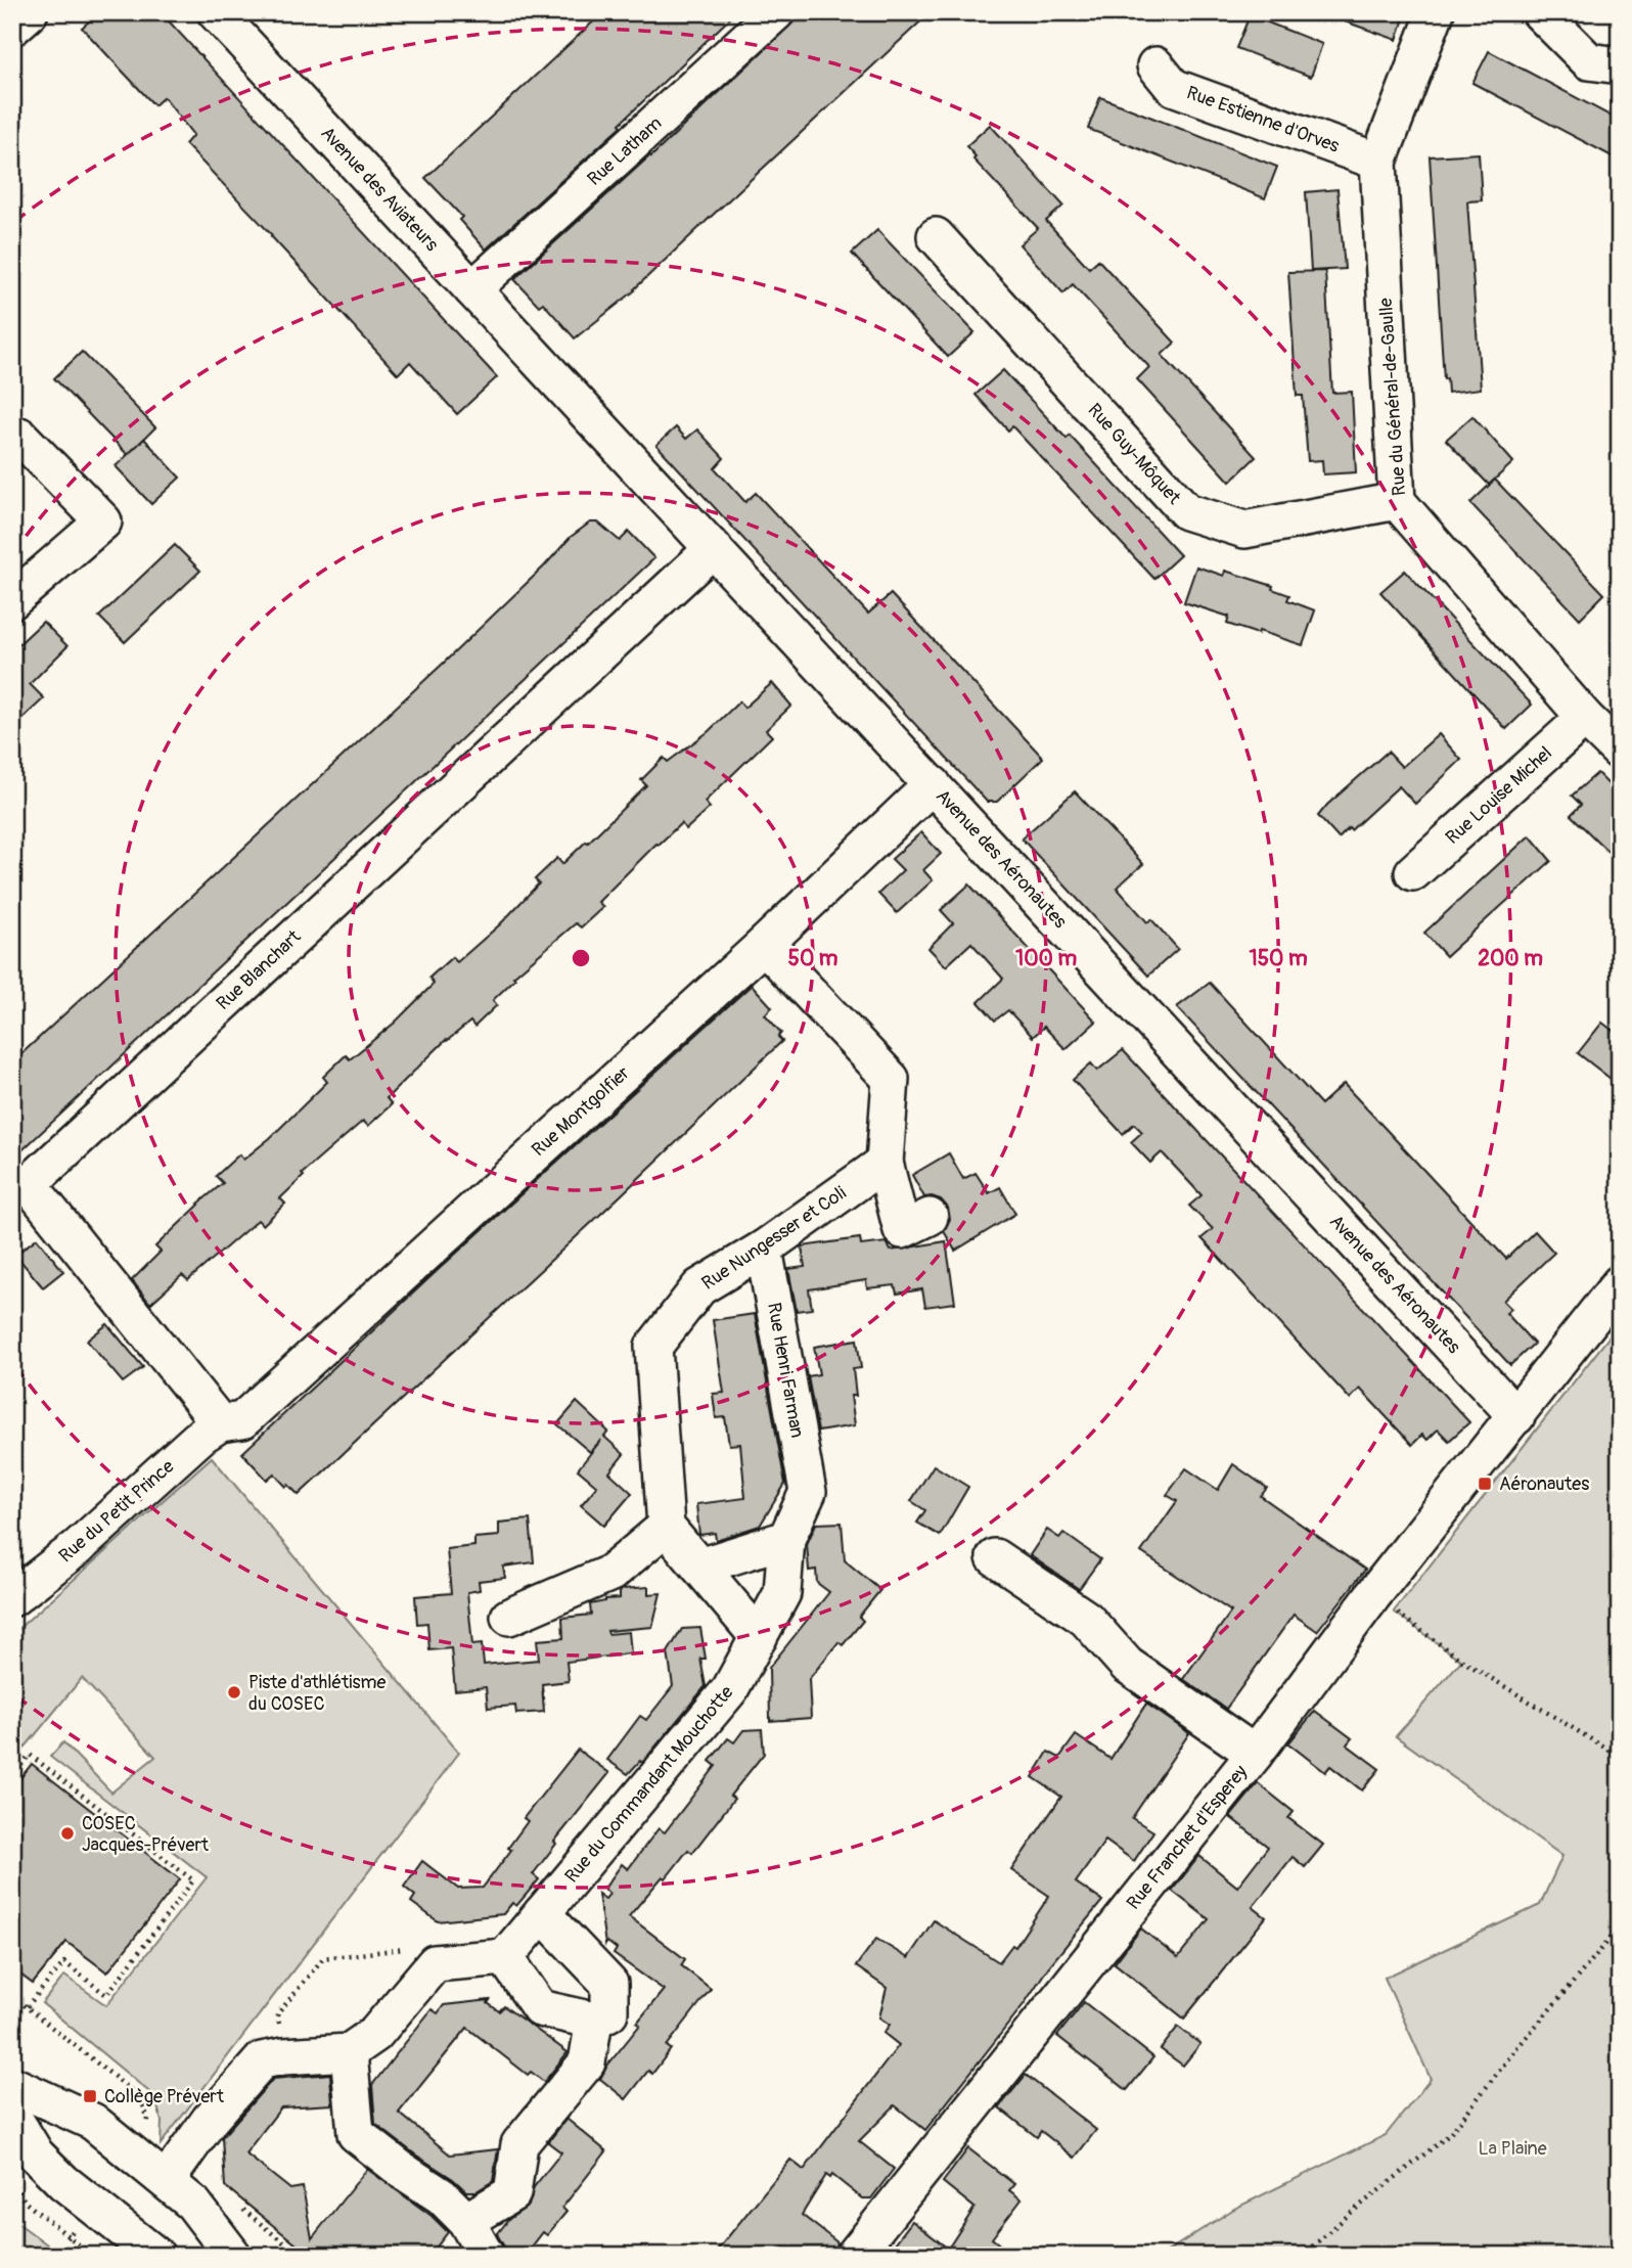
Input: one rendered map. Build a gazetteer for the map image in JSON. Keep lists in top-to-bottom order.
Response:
{
  "streets": {
    "street": [
      "Rue Estienne d'Orves",
      "Rue Latham",
      "Avenue des Aviateurs",
      "Rue du Général-de-Gaulle",
      "Rue Guy-Môquet",
      "Rue Louise Michel",
      "Avenue des Aéronautes",
      "Rue Blanchart",
      "Rue Montgolfier",
      "Rue Nungesser et Coli",
      "Rue Henri Farman",
      "Rue du Petit Prince",
      "Rue du Commandant Mouchotte",
      "Rue Franchet d'Esperey"
    ]
  },
  "crossings": [
    ["Rue Estienne d'Orves", "Rue du Général-de-Gaulle"],
    ["Rue Latham", "Avenue des Aviateurs"],
    ["Avenue des Aviateurs", "Avenue des Aéronautes"],
    ["Rue du Général-de-Gaulle", "Rue Guy-Môquet"],
    ["Rue du Général-de-Gaulle", "Rue Louise Michel"],
    ["Avenue des Aéronautes", "Rue Blanchart"],
    ["Avenue des Aéronautes", "Rue Montgolfier"],
    ["Avenue des Aéronautes", "Rue Franchet d'Esperey"],
    ["Rue Blanchart", "Rue Montgolfier"],
    ["Rue Blanchart", "Rue du Petit Prince"],
    ["Rue Montgolfier", "Rue du Petit Prince"],
    ["Rue Nungesser et Coli", "Rue Henri Farman"],
    ["Rue Henri Farman", "Rue du Commandant Mouchotte"]
  ],
  "parks": ["La Plaine"],
  "places": {
    "transit": ["Aéronautes", "Collège Prévert"],
    "other": ["Piste d'athlétisme du COSEC", "COSEC Jacques-Prévert"]
  },
  "rings": [
    "50 m",
    "100 m",
    "150 m",
    "200 m"
  ]
}
